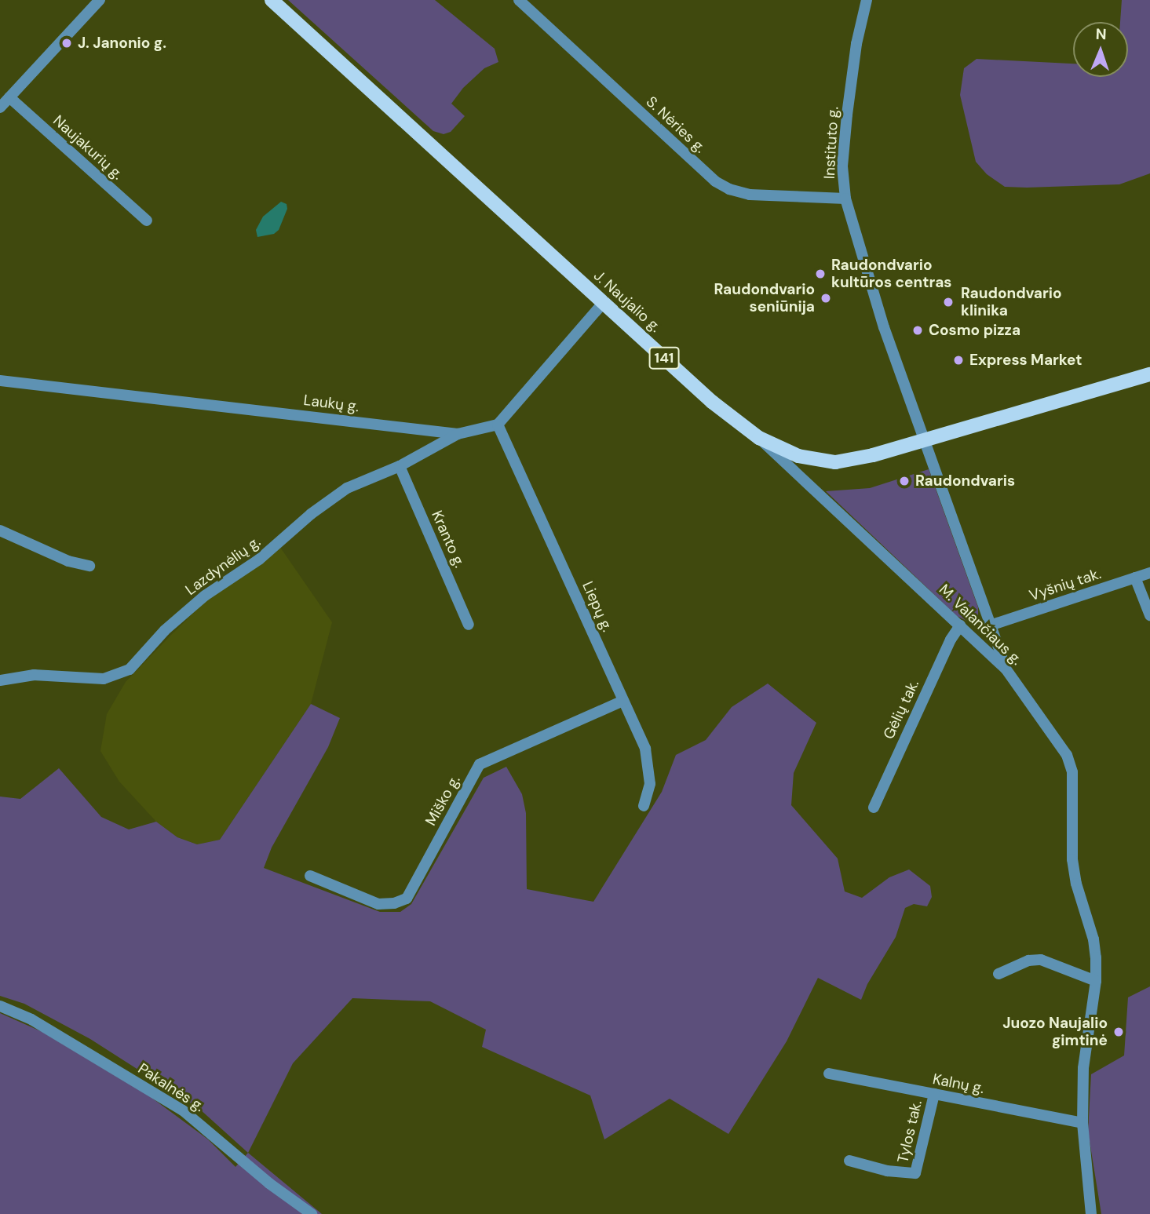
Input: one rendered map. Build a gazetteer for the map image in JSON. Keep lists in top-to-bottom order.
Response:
{
  "streets": {
    "main road": ["J. Naujalio g.", "141"],
    "street": [
      "S. Nėries g.",
      "Instituto g.",
      "Naujakurių g.",
      "Laukų g.",
      "Kranto g.",
      "Lazdynėlių g.",
      "Vyšnių tak.",
      "Liepų g.",
      "M. Valančiaus g.",
      "Gėlių tak.",
      "Miško g.",
      "Kalnų g.",
      "Pakalnės g.",
      "Tylos tak."
    ]
  },
  "crossings": [
    ["S. Nėries g.", "Instituto g."],
    ["Instituto g.", "J. Naujalio g."],
    ["Instituto g.", "Vyšnių tak."],
    ["Instituto g.", "M. Valančiaus g."],
    ["J. Naujalio g.", "M. Valančiaus g."],
    ["Laukų g.", "Lazdynėlių g."],
    ["Laukų g.", "Liepų g."],
    ["Kranto g.", "Lazdynėlių g."],
    ["Liepų g.", "Miško g."],
    ["M. Valančiaus g.", "Gėlių tak."],
    ["M. Valančiaus g.", "Kalnų g."],
    ["Kalnų g.", "Tylos tak."]
  ],
  "places": [
    "J. Janonio g.",
    "Raudondvario kultūros centras",
    "Raudondvario seniūnija",
    "Raudondvario klinika",
    "Cosmo pizza",
    "Express Market",
    "Raudondvaris",
    "Juozo Naujalio gimtinė"
  ],
  "north": "top"
}
